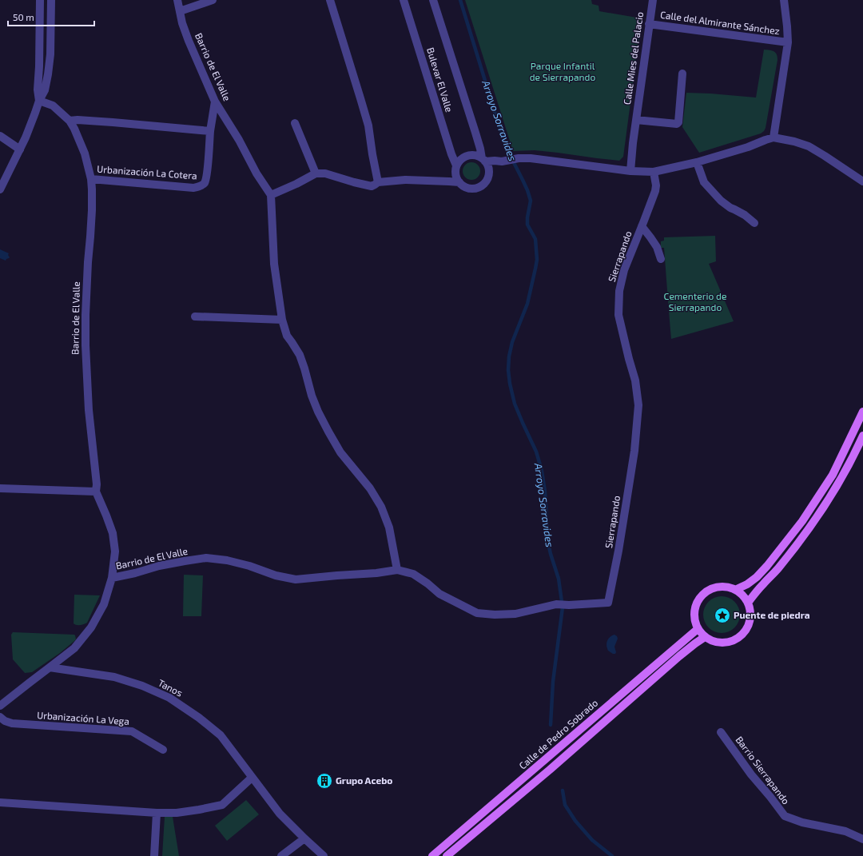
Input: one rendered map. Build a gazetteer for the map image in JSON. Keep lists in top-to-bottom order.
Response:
{
  "streets": {
    "main road": ["Calle de Pedro Sobrado"],
    "street": [
      "Calle del Almirante Sánchez",
      "Calle Mies del Palacio",
      "Barrio de El Valle",
      "Bulevar El Valle",
      "Urbanización La Cotera",
      "Sierrapando",
      "Tanos",
      "Urbanización La Vega",
      "Barrio Sierrapando"
    ]
  },
  "crossings": [
    ["Calle del Almirante Sánchez", "Calle Mies del Palacio"],
    ["Barrio de El Valle", "Urbanización La Cotera"],
    ["Barrio de El Valle", "Sierrapando"]
  ],
  "water": ["Arroyo Sorravides"],
  "parks": ["Parque Infantil de Sierrapando", "Cementerio de Sierrapando"],
  "places": {
    "place": ["Puente de piedra"],
    "building": ["Grupo Acebo"]
  },
  "scale_bar": "50 m"
}
